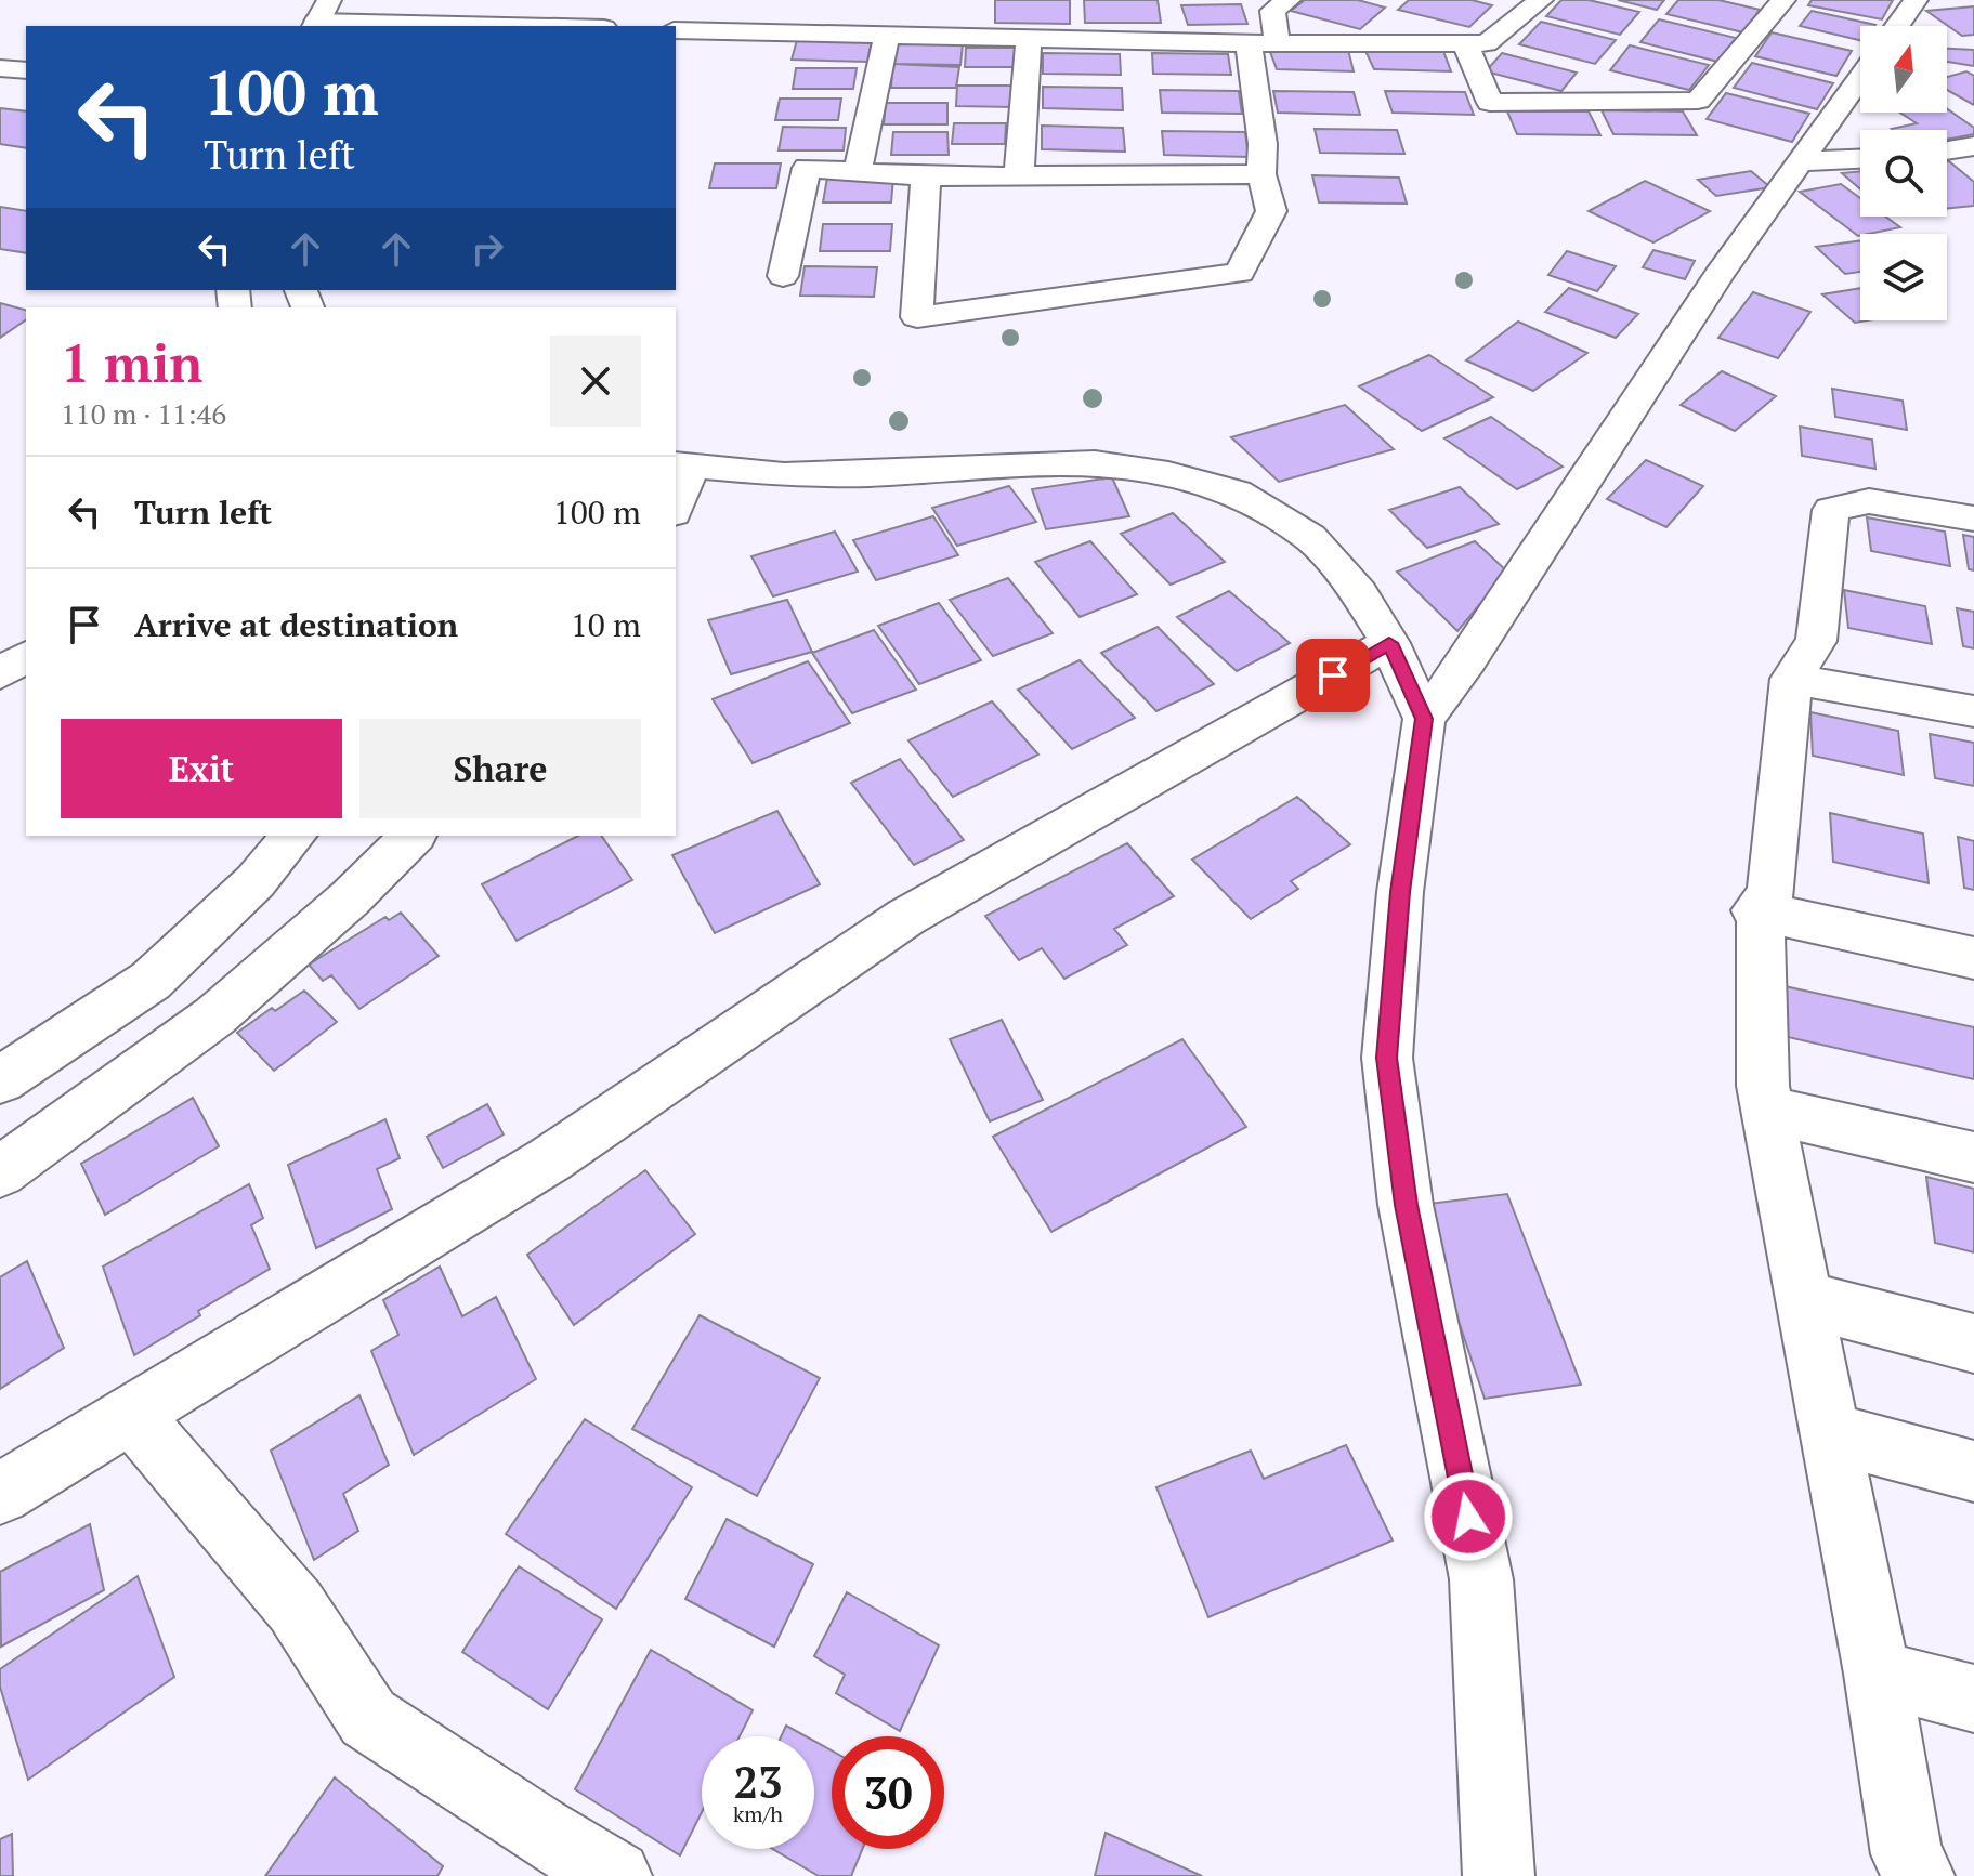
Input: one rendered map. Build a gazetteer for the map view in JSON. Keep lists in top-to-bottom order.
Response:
{
  "north": "top",
  "page": {
    "turn": ["100 m", "Turn left"],
    "heading": ["1 min", "110 m · 11:46"],
    "list": [
      {
        "name": "Turn left",
        "value": "100 m"
      },
      {
        "name": "Arrive at destination",
        "value": "10 m"
      }
    ],
    "buttons": ["Exit", "Share"],
    "speed": "23 km/h",
    "limit": "30"
  }
}
